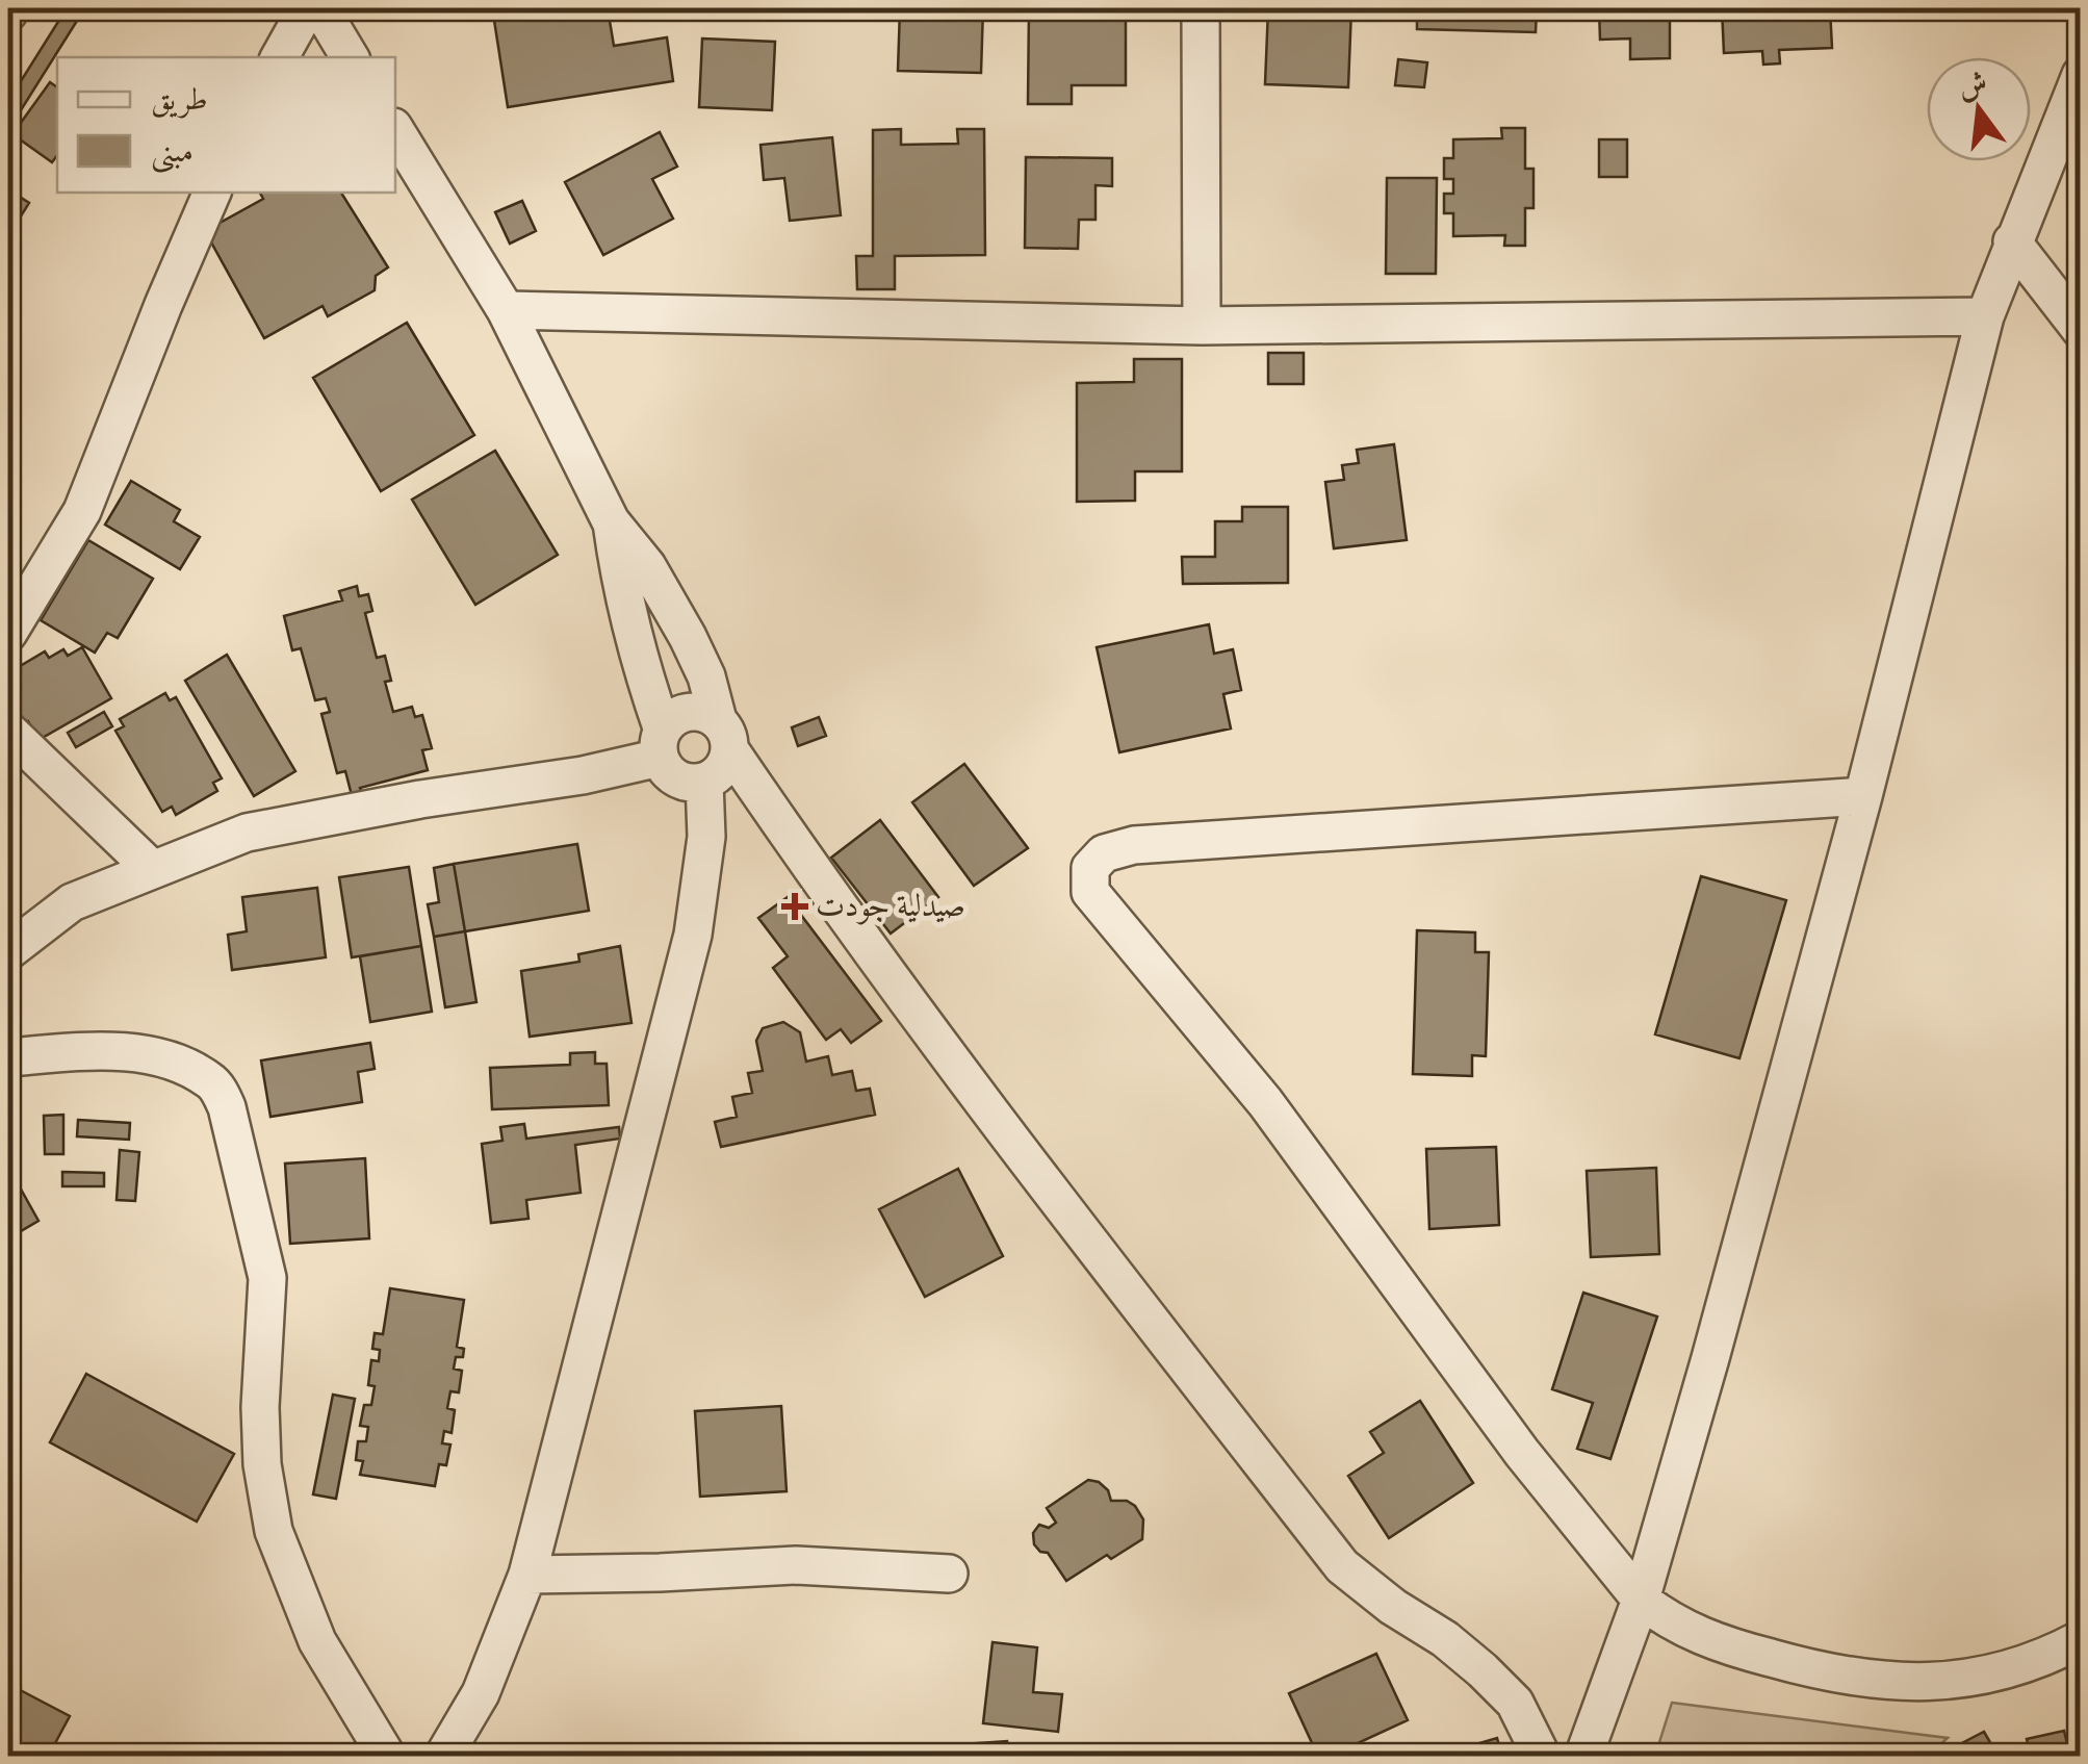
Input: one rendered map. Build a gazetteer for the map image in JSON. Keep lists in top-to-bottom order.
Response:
{
  "places": {
    "health": ["صيدلية جودت"]
  },
  "legend": ["طريق", "مبنى"],
  "north": "top"
}
